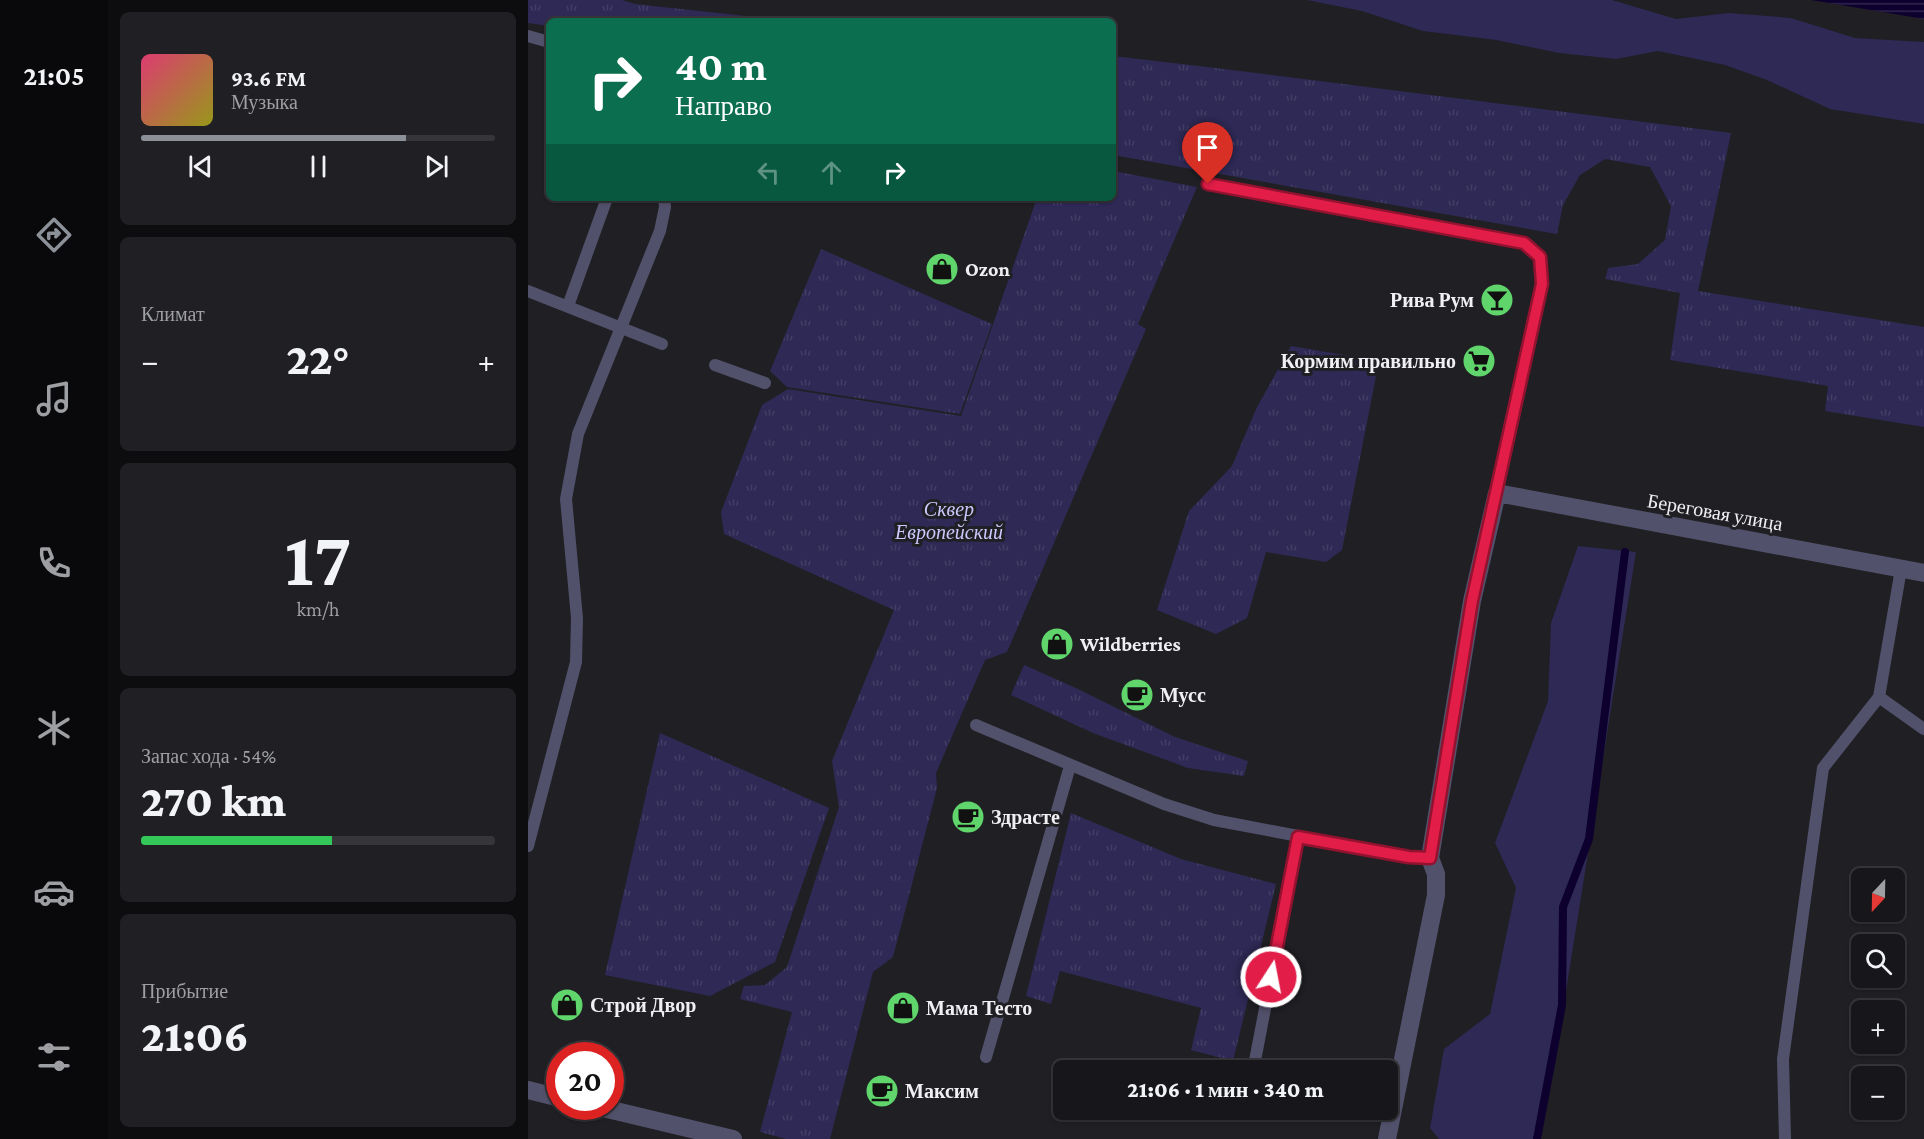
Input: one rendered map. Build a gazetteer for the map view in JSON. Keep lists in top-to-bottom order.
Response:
{
  "streets": {
    "street": ["Береговая улица"]
  },
  "parks": ["Сквер Европейский"],
  "places": {
    "shop": [
      "Ozon",
      "Wildberries",
      "Строй Двор",
      "Мама Тесто"
    ],
    "bar": ["Рива Рум"],
    "supermarket": ["Кормим правильно"],
    "cafe": ["Мусс", "Здрасте", "Максим"]
  },
  "north": "bottom",
  "page": {
    "tabs": "21:05",
    "turn": ["40 m", "Направо"],
    "song": ["93.6 FM", "Музыка"],
    "tile": [
      "Климат",
      ["17", "km/h"],
      ["Запас хода · 54%", "270 km"],
      ["Прибытие", "21:06"]
    ],
    "heat": ["−", "22°", "+"],
    "map_buttons": ["+", "−"],
    "limit": "20",
    "trip": "21:06 · 1 мин · 340 m"
  }
}
